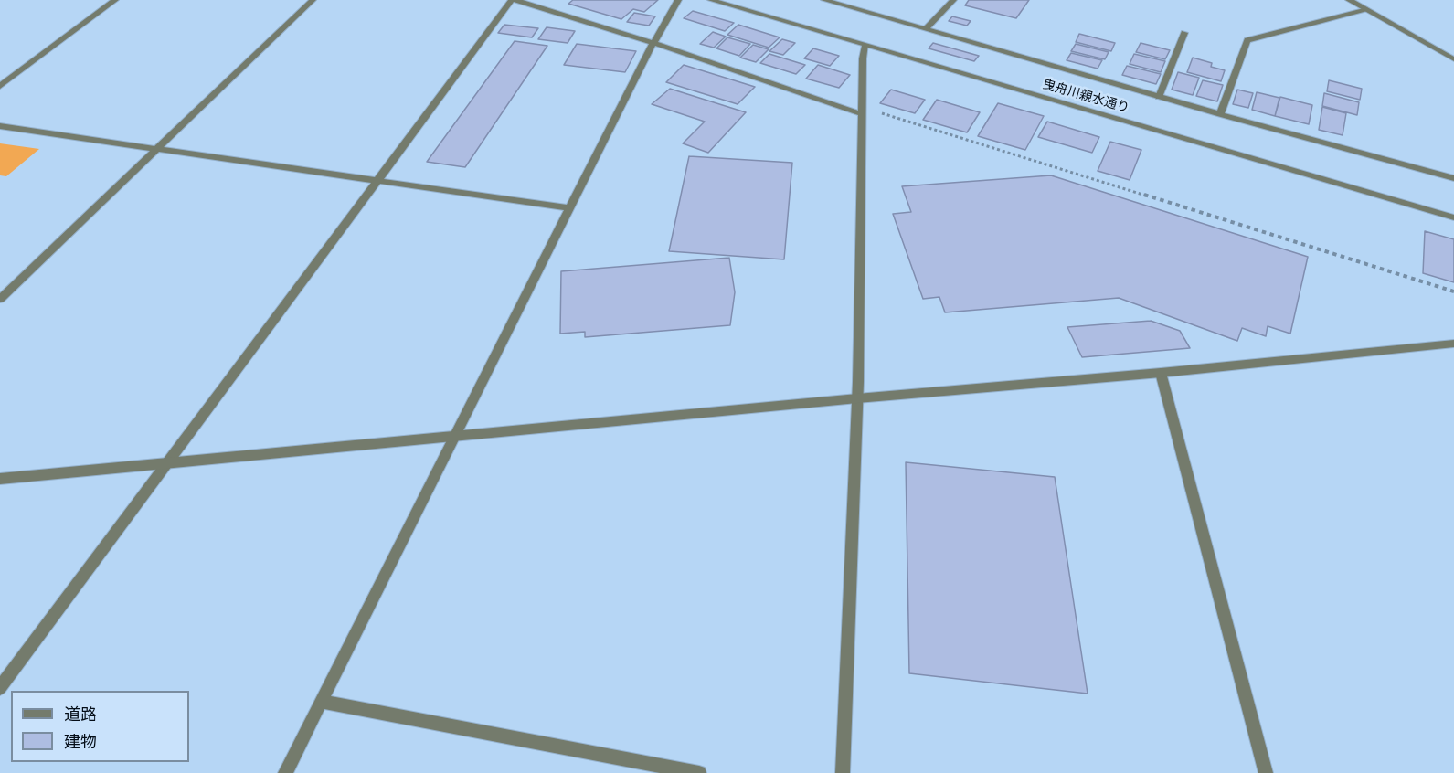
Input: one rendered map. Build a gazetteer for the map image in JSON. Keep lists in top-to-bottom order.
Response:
{
  "streets": {
    "street": ["曳舟川親水通り"]
  },
  "legend": ["道路", "建物"]
}
